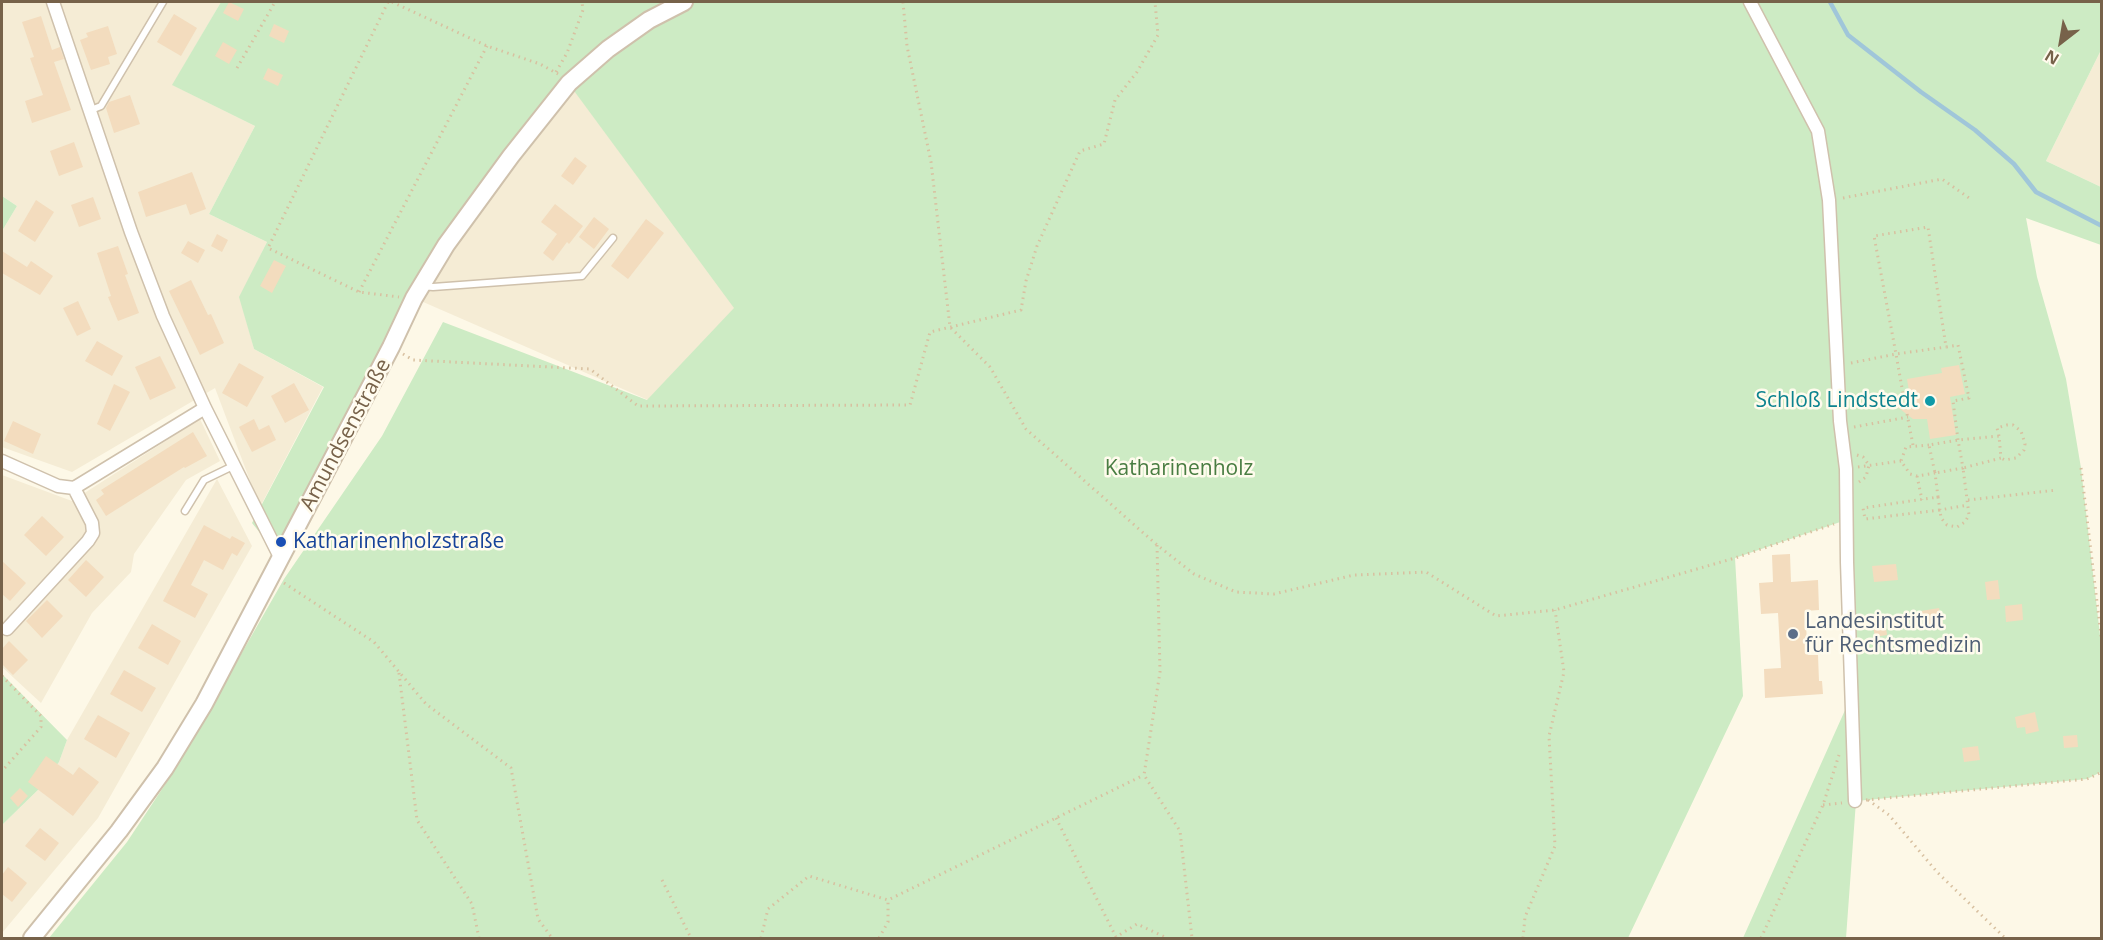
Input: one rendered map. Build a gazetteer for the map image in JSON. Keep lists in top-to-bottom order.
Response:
{
  "streets": {
    "street": ["Amundsenstraße"]
  },
  "parks": ["Katharinenholz"],
  "places": ["Schloß Lindstedt", "Katharinenholzstraße", "Landesinstitut für Rechtsmedizin"],
  "north": "bottom left"
}
